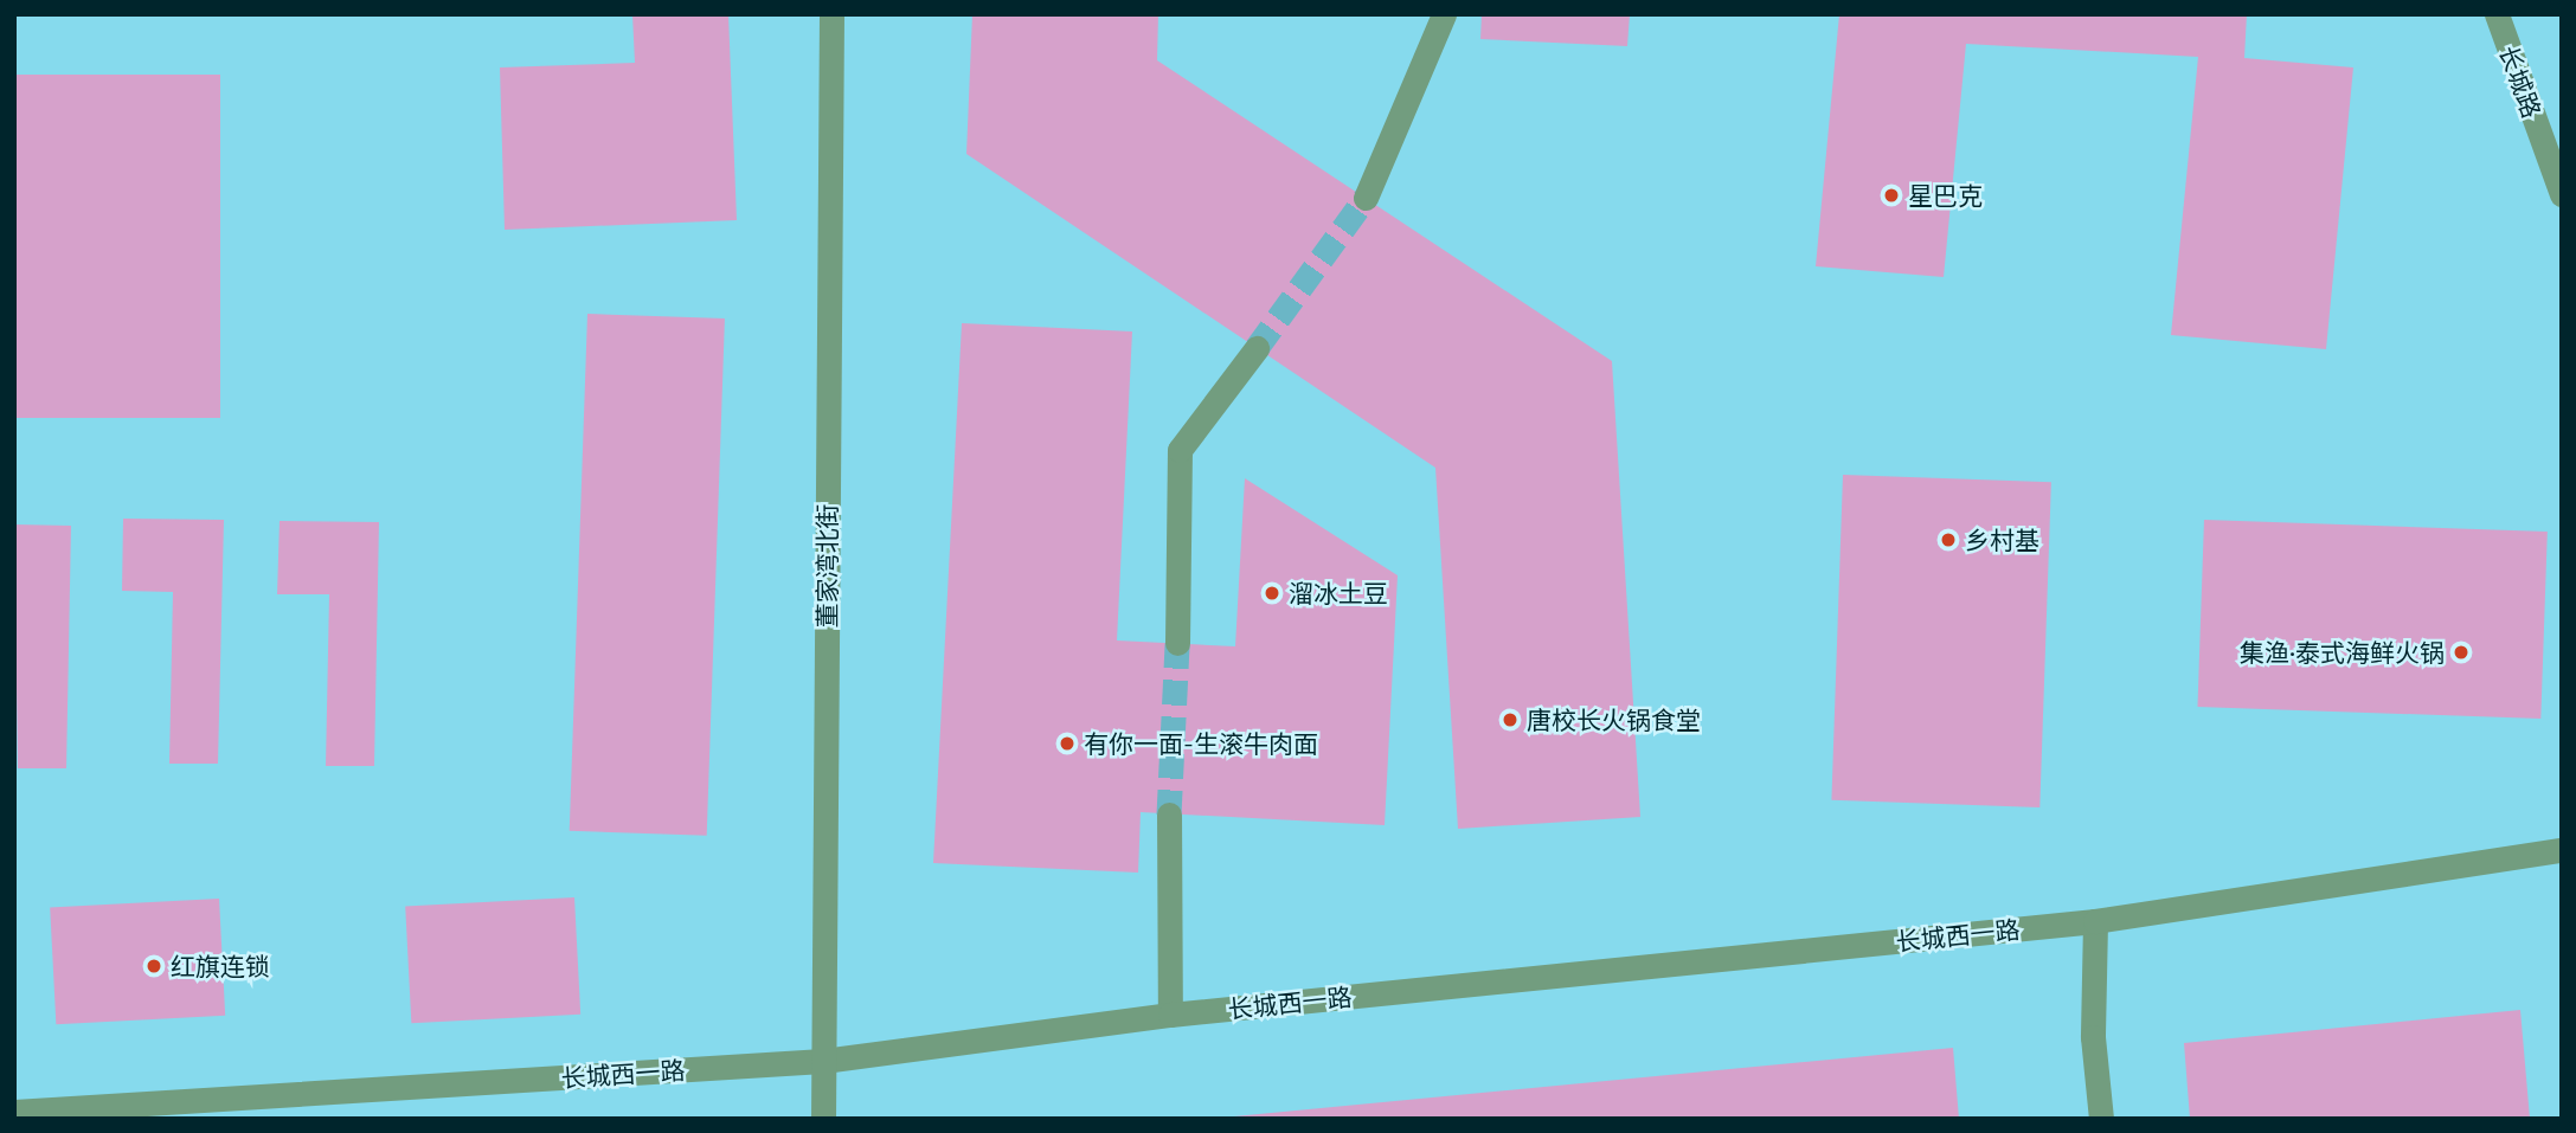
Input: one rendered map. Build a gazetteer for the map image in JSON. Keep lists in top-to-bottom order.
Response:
{
  "streets": {
    "street": ["长城路", "董家湾北街", "长城西一路"]
  },
  "crossings": [
    ["董家湾北街", "长城西一路"]
  ],
  "places": [
    "星巴克",
    "乡村基",
    "溜冰土豆",
    "集渔·泰式海鲜火锅",
    "唐校长火锅食堂",
    "有你一面-生滚牛肉面",
    "红旗连锁"
  ]
}
